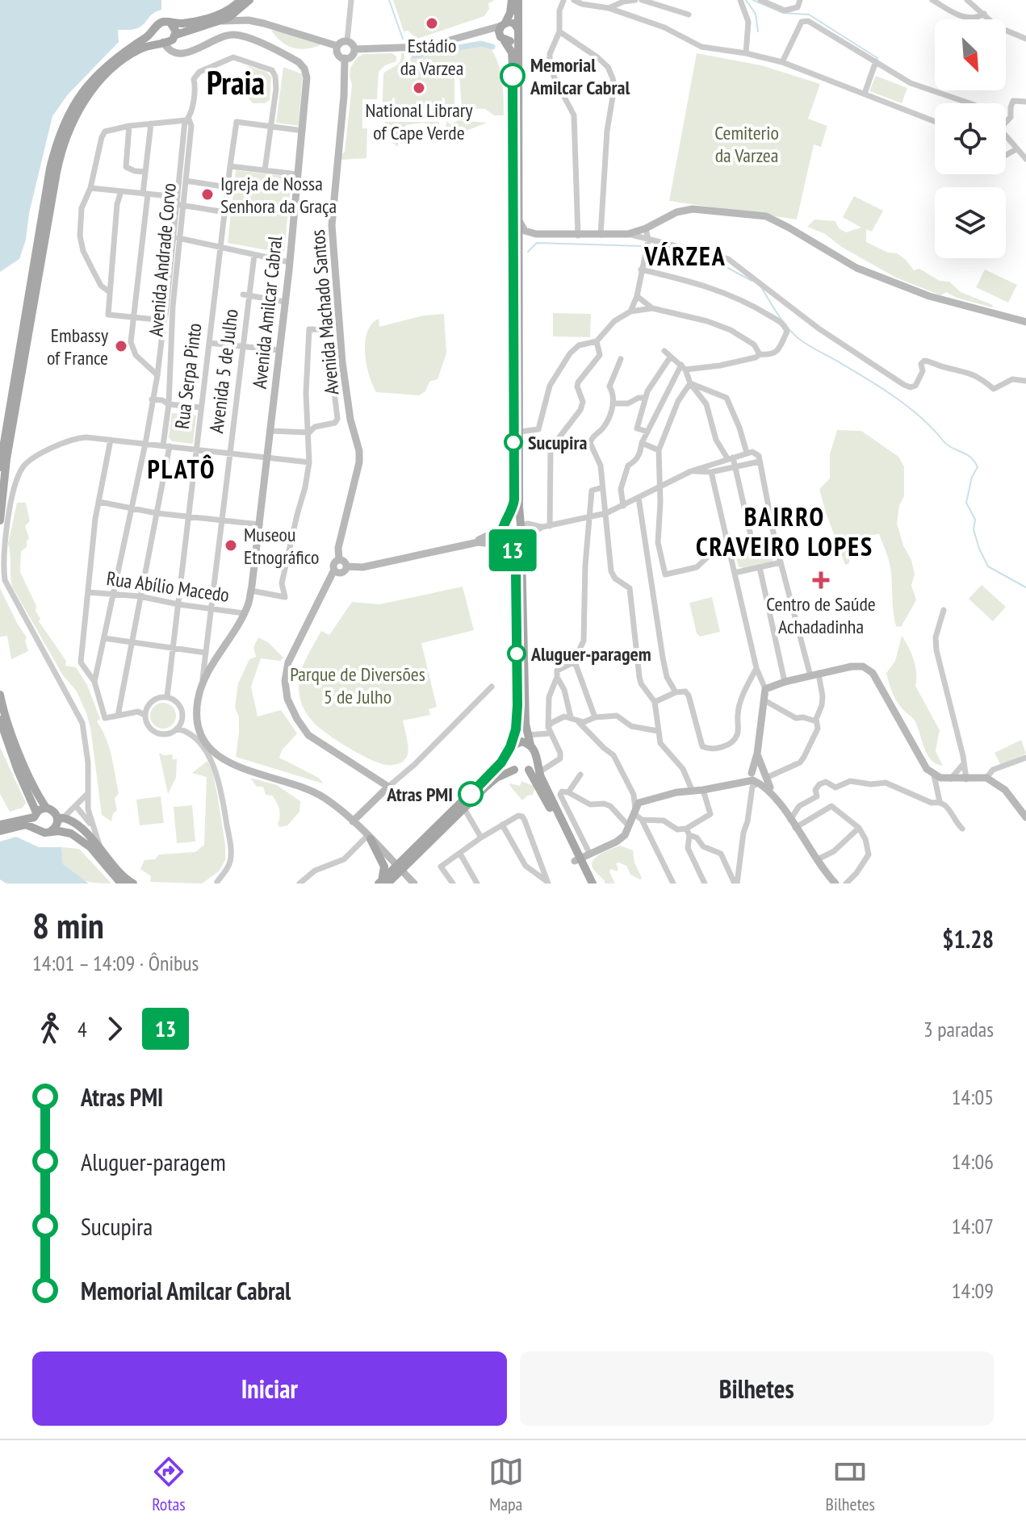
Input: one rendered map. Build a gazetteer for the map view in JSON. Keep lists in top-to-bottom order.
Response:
{
  "streets": {
    "street": [
      "Avenida Andrade Corvo",
      "Avenida Amilcar Cabral",
      "Avenida Machado Santos",
      "Avenida 5 de Julho",
      "Rua Serpa Pinto",
      "Rua Abílio Macedo"
    ]
  },
  "crossings": [
    ["Avenida Andrade Corvo", "Rua Abílio Macedo"],
    ["Avenida Amilcar Cabral", "Avenida 5 de Julho"],
    ["Avenida Amilcar Cabral", "Rua Abílio Macedo"],
    ["Avenida 5 de Julho", "Rua Abílio Macedo"],
    ["Rua Serpa Pinto", "Rua Abílio Macedo"]
  ],
  "districts": [
    "Praia",
    "VÁRZEA",
    "PLATÔ",
    "BAIRRO CRAVEIRO LOPES"
  ],
  "parks": ["Cemiterio da Varzea", "Parque de Diversões 5 de Julho"],
  "places": {
    "other": [
      "Estádio da Varzea",
      "Memorial Amilcar Cabral",
      "National Library of Cape Verde",
      "Igreja de Nossa Senhora da Graça",
      "Embassy of France",
      "Sucupira",
      "Museou Etnográfico",
      "Aluguer-paragem",
      "Atras PMI"
    ],
    "health": ["Centro de Saúde Achadadinha"]
  },
  "lines": ["bus line 13"],
  "north": "bottom right",
  "page": {
    "on_map": "13",
    "heading": ["8 min", "14:01 – 14:09 · Ônibus", "$1.28"],
    "legs": ["4", "13", "3 paradas"],
    "list": [
      {
        "name": "Atras PMI",
        "value": "14:05"
      },
      {
        "name": "Aluguer-paragem",
        "value": "14:06"
      },
      {
        "name": "Sucupira",
        "value": "14:07"
      },
      {
        "name": "Memorial Amilcar Cabral",
        "value": "14:09"
      }
    ],
    "buttons": ["Iniciar", "Bilhetes"],
    "tabs": ["Rotas", "Mapa", "Bilhetes"]
  }
}
